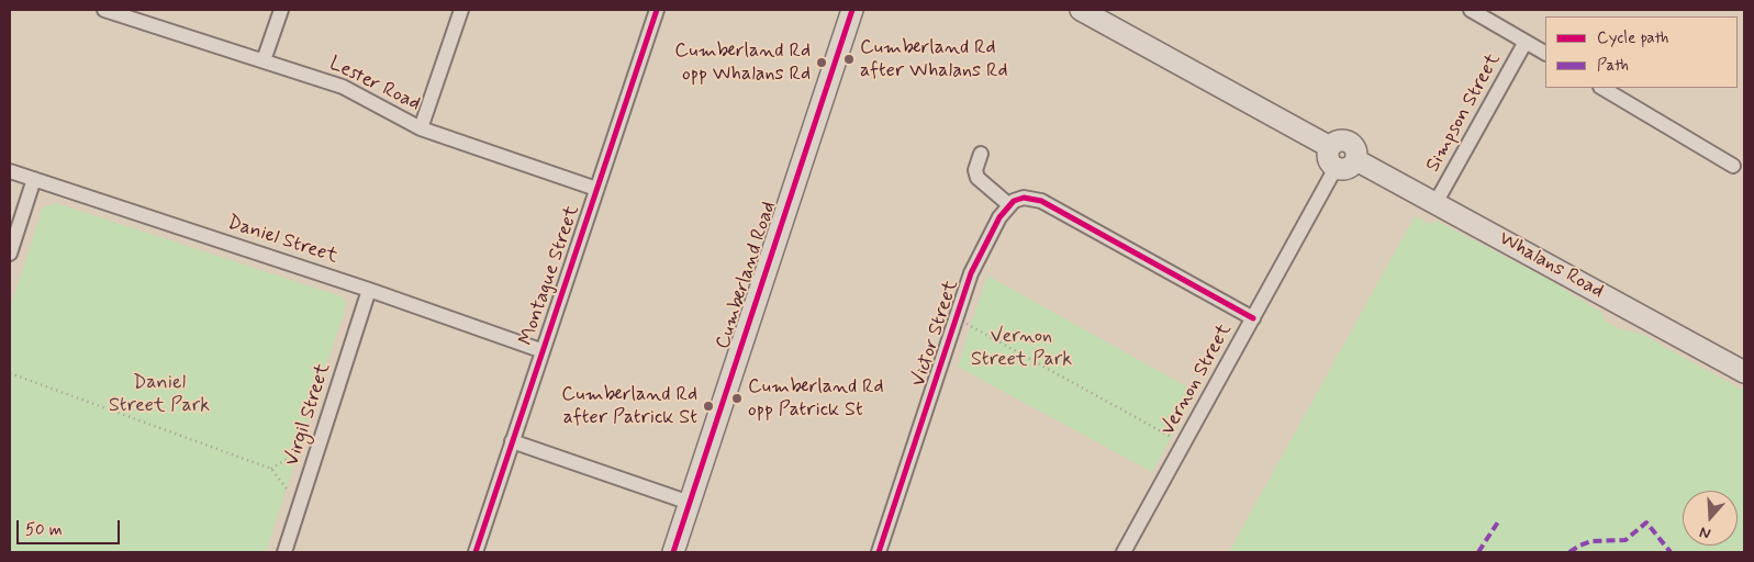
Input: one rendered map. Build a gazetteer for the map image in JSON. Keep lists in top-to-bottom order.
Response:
{
  "streets": {
    "street": [
      "Lester Road",
      "Simpson Street",
      "Daniel Street",
      "Whalans Road",
      "Montague Street",
      "Cumberland Road",
      "Victor Street",
      "Vernon Street",
      "Virgil Street"
    ]
  },
  "crossings": [
    ["Lester Road", "Montague Street"],
    ["Simpson Street", "Whalans Road"],
    ["Daniel Street", "Montague Street"],
    ["Daniel Street", "Virgil Street"],
    ["Whalans Road", "Vernon Street"]
  ],
  "parks": ["Vernon Street Park", "Daniel Street Park"],
  "places": [
    "Cumberland Rd after Whalans Rd",
    "Cumberland Rd opp Whalans Rd",
    "Cumberland Rd opp Patrick St",
    "Cumberland Rd after Patrick St"
  ],
  "legend": ["Cycle path", "Path"],
  "scale_bar": "50 m",
  "north": "bottom"
}
